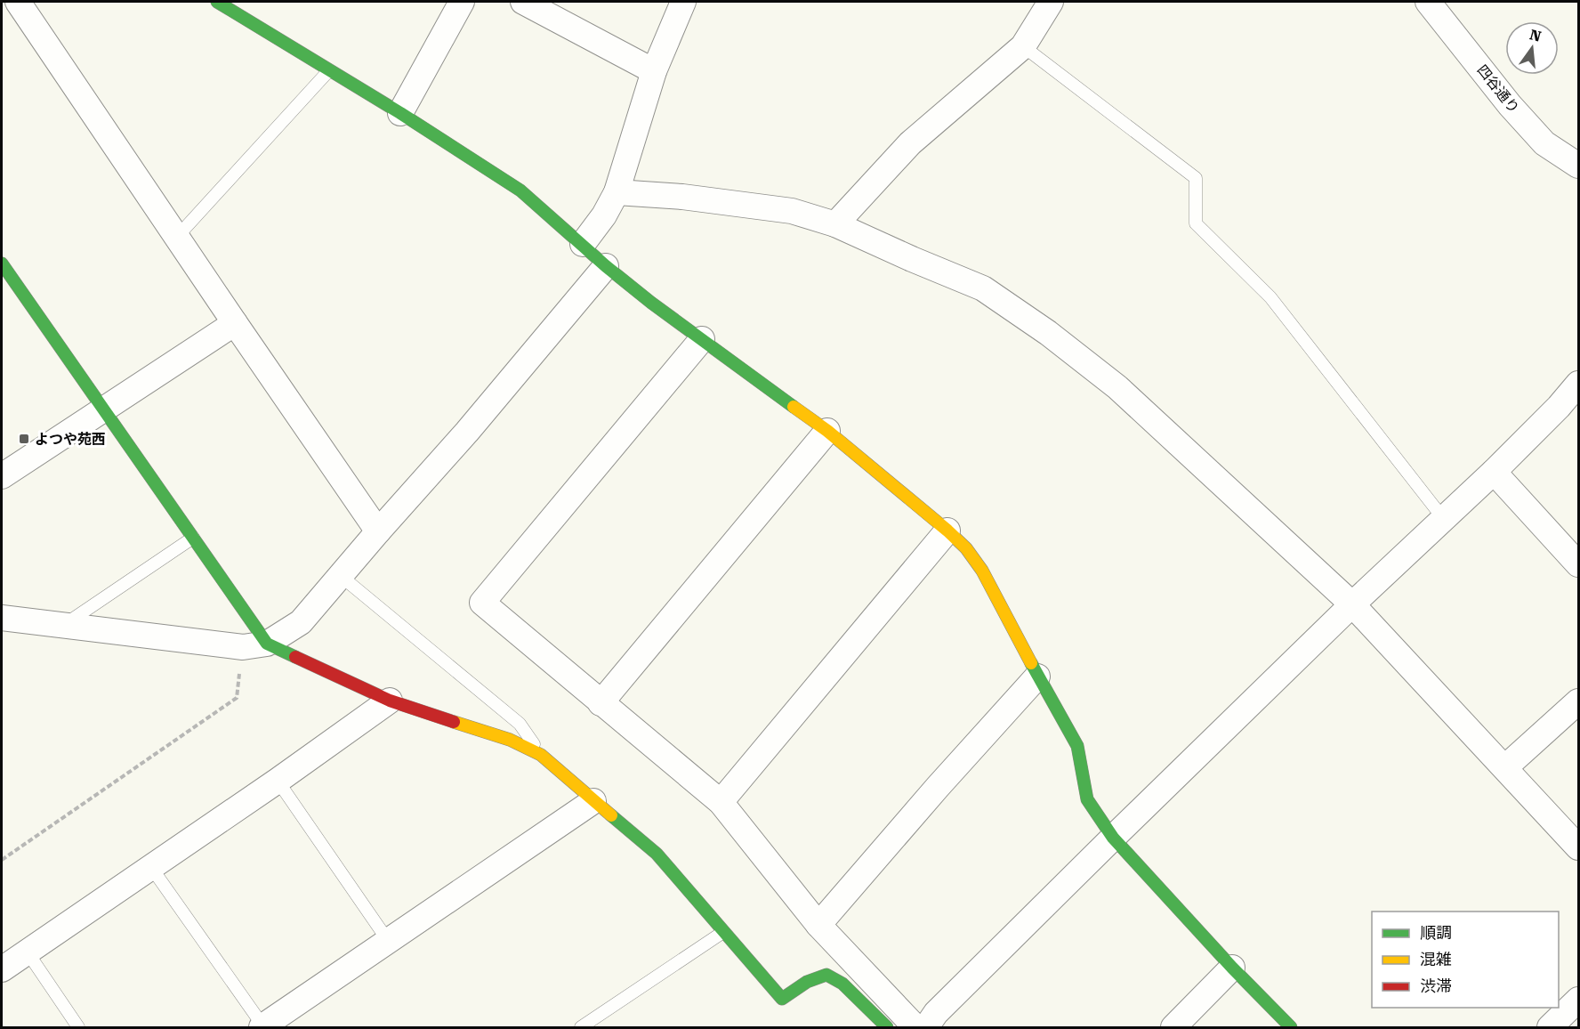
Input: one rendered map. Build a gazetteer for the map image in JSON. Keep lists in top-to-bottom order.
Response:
{
  "streets": {
    "street": ["四谷通り"]
  },
  "places": {
    "transit": ["よつや苑西"]
  },
  "legend": ["順調", "混雑", "渋滞"],
  "north": "top"
}
